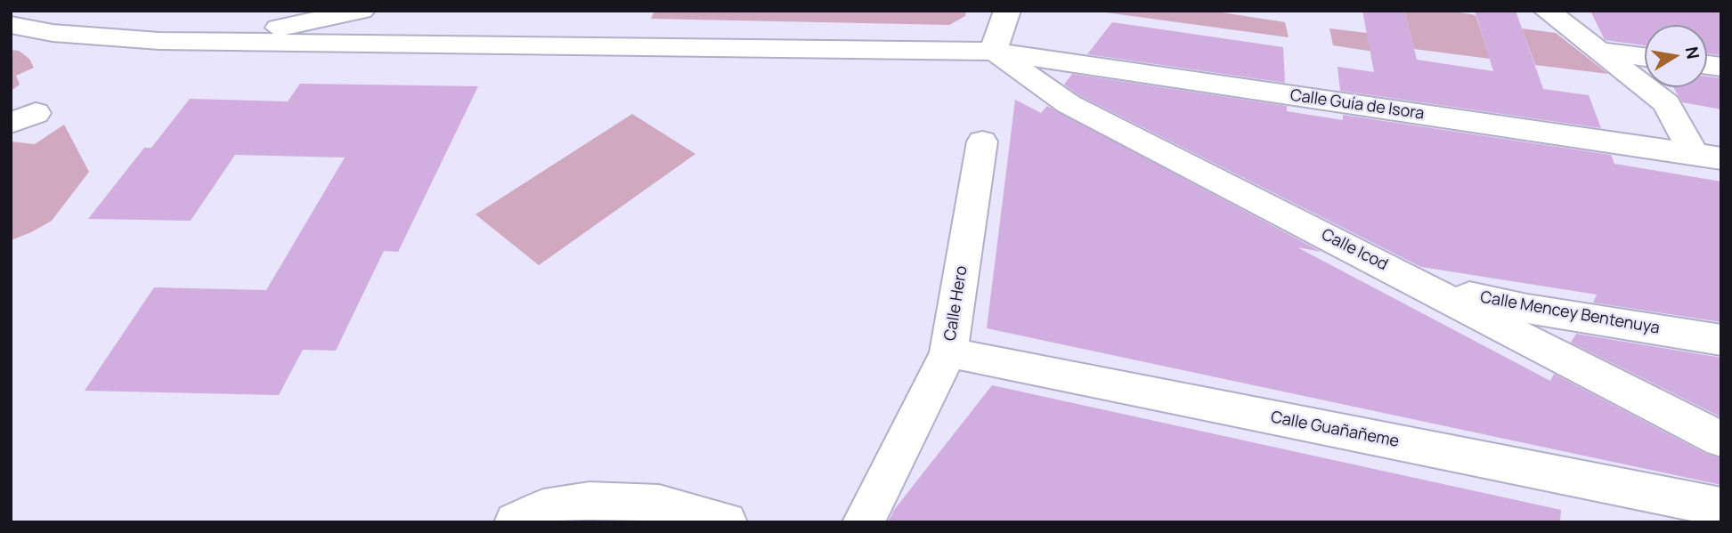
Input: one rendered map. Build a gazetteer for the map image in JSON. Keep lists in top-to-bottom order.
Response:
{
  "streets": {
    "street": [
      "Calle Guía de Isora",
      "Calle Icod",
      "Calle Hero",
      "Calle Mencey Bentenuya",
      "Calle Guañañeme"
    ]
  },
  "crossings": [
    ["Calle Guía de Isora", "Calle Icod"],
    ["Calle Icod", "Calle Mencey Bentenuya"],
    ["Calle Hero", "Calle Guañañeme"]
  ],
  "north": "right"
}
